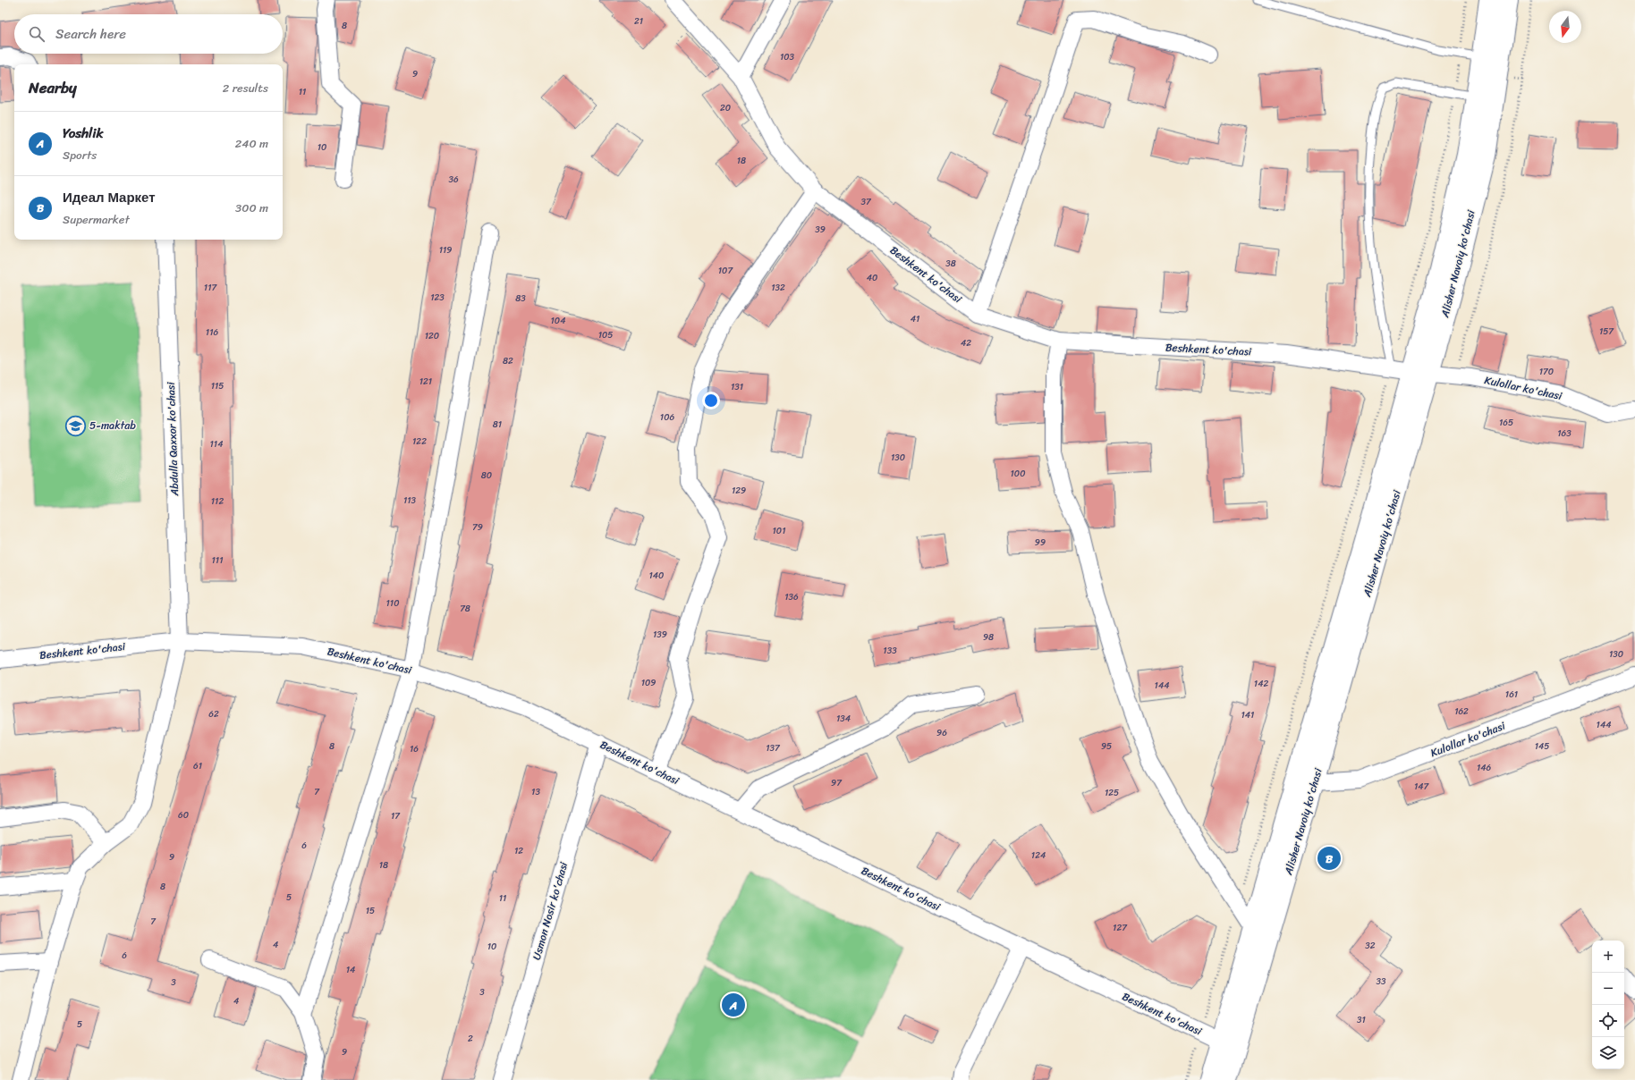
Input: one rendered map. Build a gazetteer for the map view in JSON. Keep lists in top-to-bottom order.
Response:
{
  "streets": {
    "main road": ["Alisher Navoiy ko'chasi"],
    "street": [
      "Beshkent ko'chasi",
      "Kulollar ko'chasi",
      "Abdulla Qaxxor ko'chasi",
      "Usmon Nosir ko'chasi"
    ]
  },
  "crossings": [
    ["Alisher Navoiy ko'chasi", "Beshkent ko'chasi"],
    ["Alisher Navoiy ko'chasi", "Kulollar ko'chasi"],
    ["Beshkent ko'chasi", "Kulollar ko'chasi"],
    ["Beshkent ko'chasi", "Abdulla Qaxxor ko'chasi"],
    ["Beshkent ko'chasi", "Usmon Nosir ko'chasi"]
  ],
  "places": {
    "school or university": ["5-maktab"]
  },
  "house_numbers": [
    "21",
    "8",
    "103",
    "9",
    "11",
    "20",
    "10",
    "18",
    "36",
    "37",
    "39",
    "119",
    "38",
    "107",
    "40",
    "117",
    "132",
    "123",
    "83",
    "41",
    "104",
    "157",
    "116",
    "105",
    "120",
    "42",
    "82",
    "170",
    "121",
    "115",
    "131",
    "106",
    "165",
    "81",
    "163",
    "122",
    "114",
    "130",
    "100",
    "80",
    "129",
    "113",
    "112",
    "79",
    "101",
    "99",
    "111",
    "140",
    "136",
    "110",
    "78",
    "139",
    "98",
    "133",
    "130",
    "109",
    "142",
    "144",
    "161",
    "162",
    "62",
    "141",
    "134",
    "144",
    "96",
    "8",
    "95",
    "145",
    "137",
    "16",
    "61",
    "146",
    "97",
    "147",
    "7",
    "13",
    "125",
    "60",
    "17",
    "6",
    "12",
    "124",
    "9",
    "18",
    "8",
    "5",
    "11",
    "15",
    "7",
    "127",
    "4",
    "32",
    "10",
    "6",
    "14",
    "33",
    "3",
    "3",
    "4",
    "31",
    "5",
    "2",
    "9"
  ],
  "north": "bottom",
  "page": {
    "search": "Search here",
    "heading": ["Nearby", "2 results"],
    "list": [
      {
        "mark": "A",
        "name": "Yoshlik",
        "note": "Sports",
        "value": "240 m"
      },
      {
        "mark": "B",
        "name": "Идеал Маркет",
        "note": "Supermarket",
        "value": "300 m"
      }
    ],
    "pins": ["B", "A"],
    "map_buttons": ["+", "−"]
  }
}
